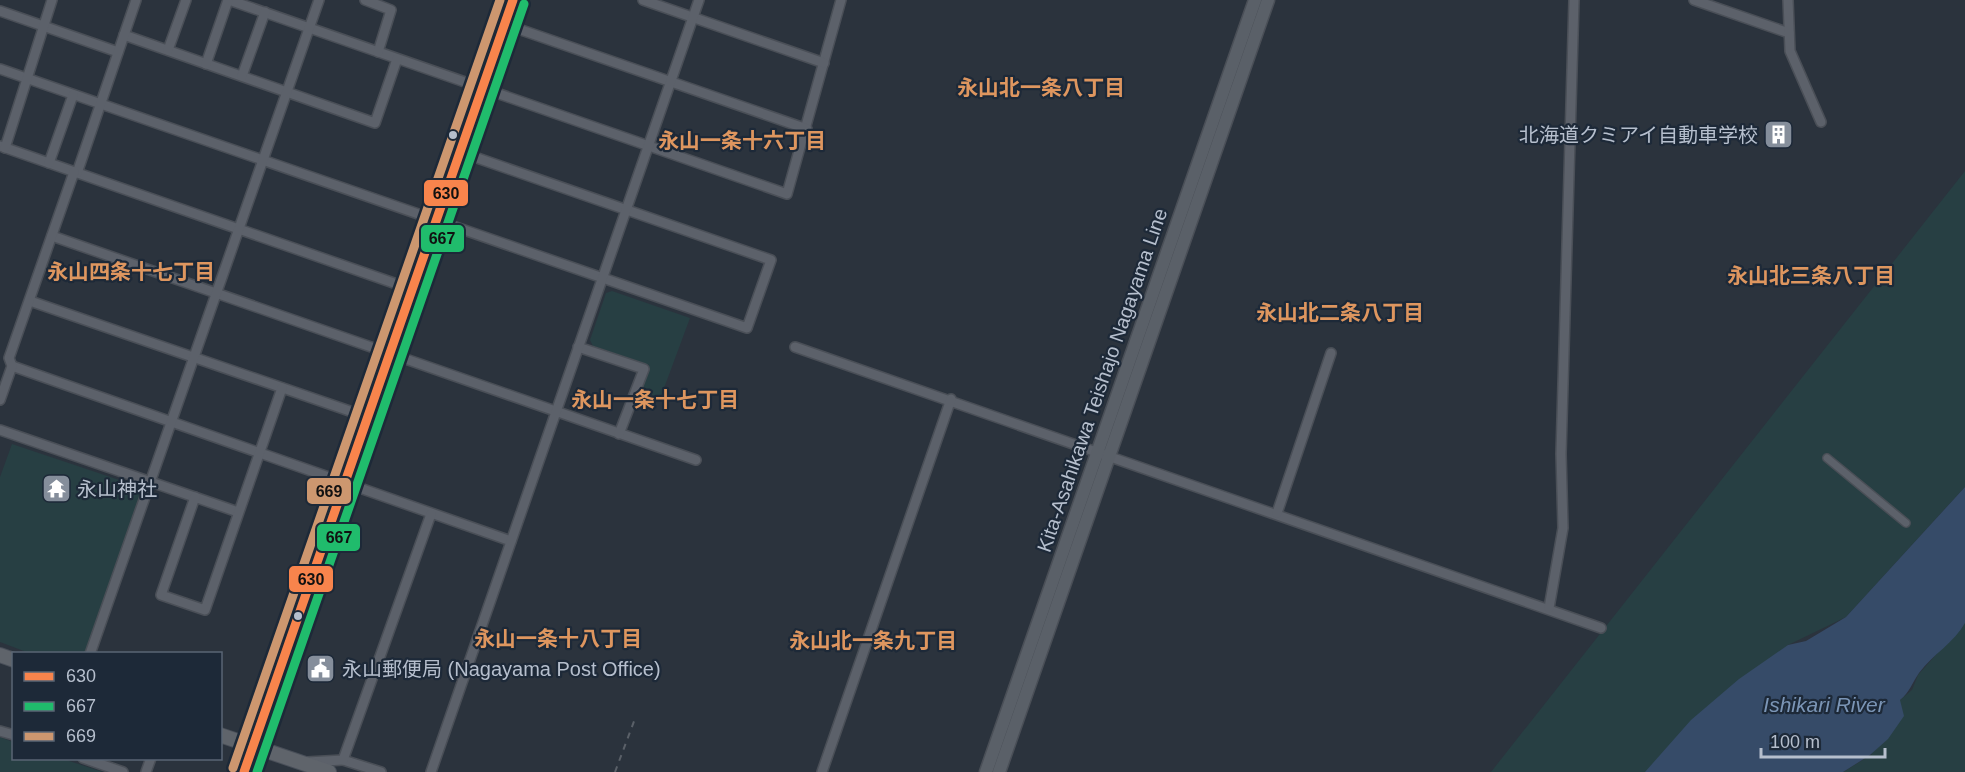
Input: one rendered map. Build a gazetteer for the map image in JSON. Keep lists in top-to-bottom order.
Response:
{
  "streets": {
    "main road": ["Kita-Asahikawa Teishajo Nagayama Line"]
  },
  "districts": [
    "永山北一条八丁目",
    "永山一条十六丁目",
    "永山四条十七丁目",
    "永山北三条八丁目",
    "永山北二条八丁目",
    "永山一条十七丁目",
    "永山一条十八丁目",
    "永山北一条九丁目"
  ],
  "water": ["Ishikari River"],
  "places": {
    "building": ["北海道クミアイ自動車学校"],
    "temple": ["永山神社"],
    "public building": ["永山郵便局 (Nagayama Post Office)"]
  },
  "lines": ["transit line 630", "transit line 669", "transit line 667"],
  "legend": ["630", "667", "669"],
  "scale_bar": "100 m"
}
